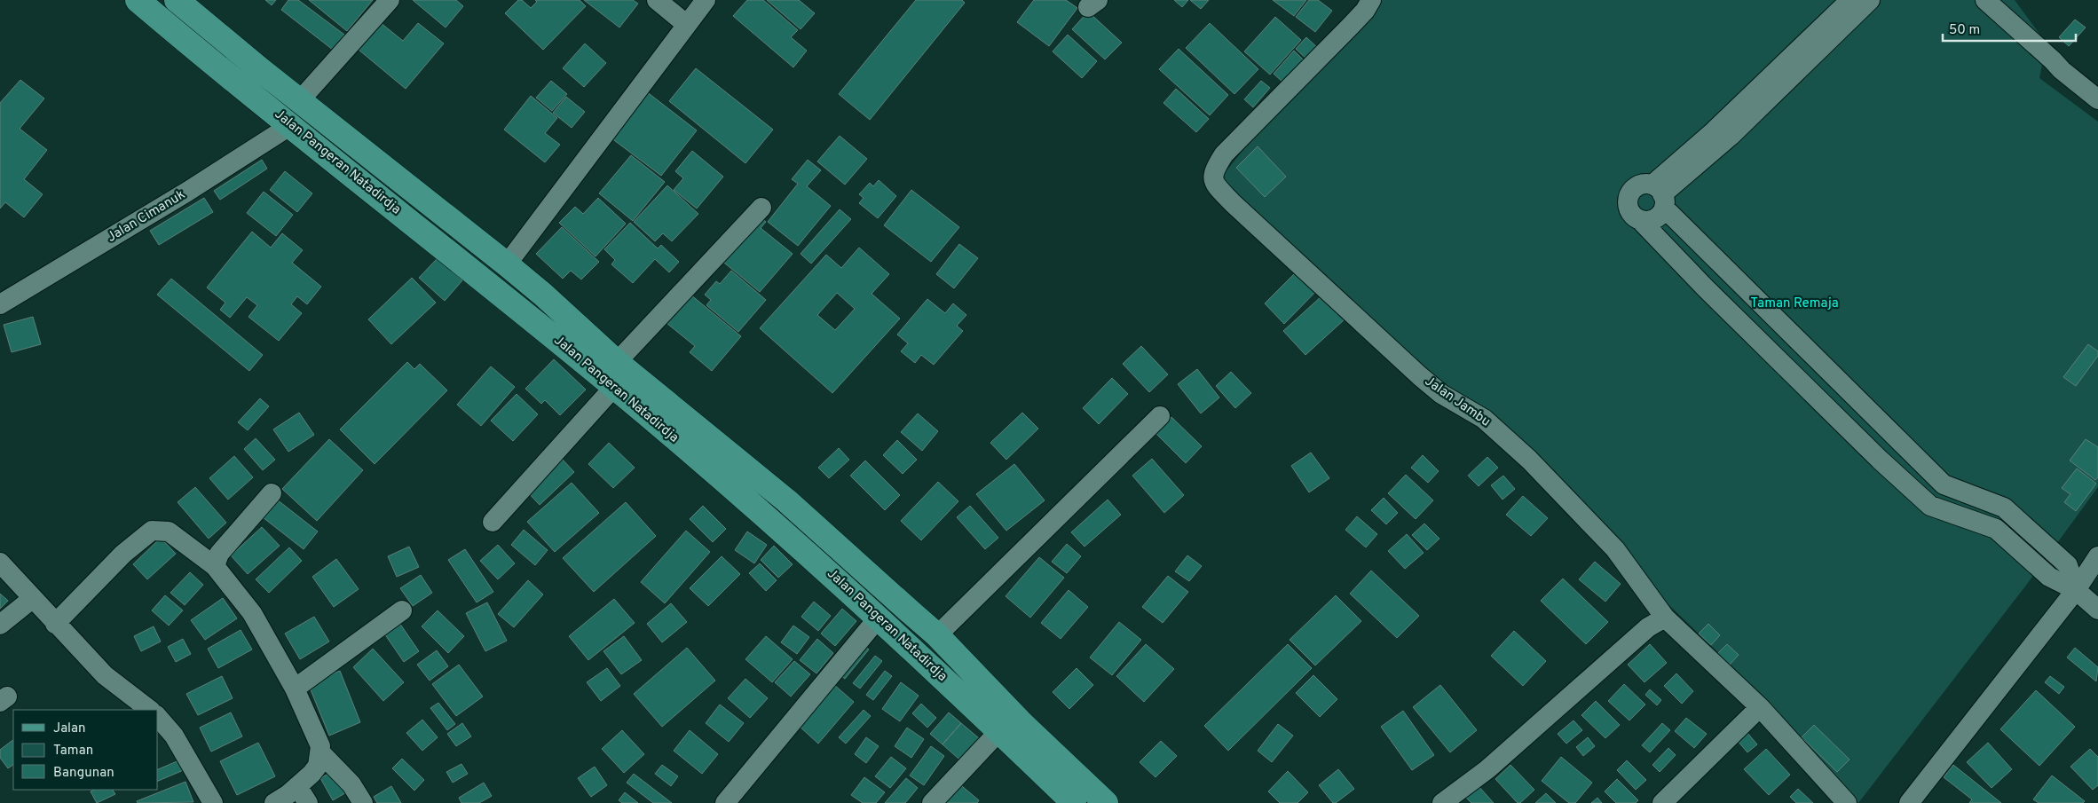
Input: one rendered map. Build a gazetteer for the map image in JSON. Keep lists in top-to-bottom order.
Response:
{
  "streets": {
    "main road": ["Jalan Pangeran Natadirdja"],
    "street": ["Jalan Cimanuk", "Jalan Jambu"]
  },
  "crossings": [
    ["Jalan Pangeran Natadirdja", "Jalan Cimanuk"]
  ],
  "parks": ["Taman Remaja"],
  "legend": ["Jalan", "Taman", "Bangunan"],
  "scale_bar": "50 m"
}
